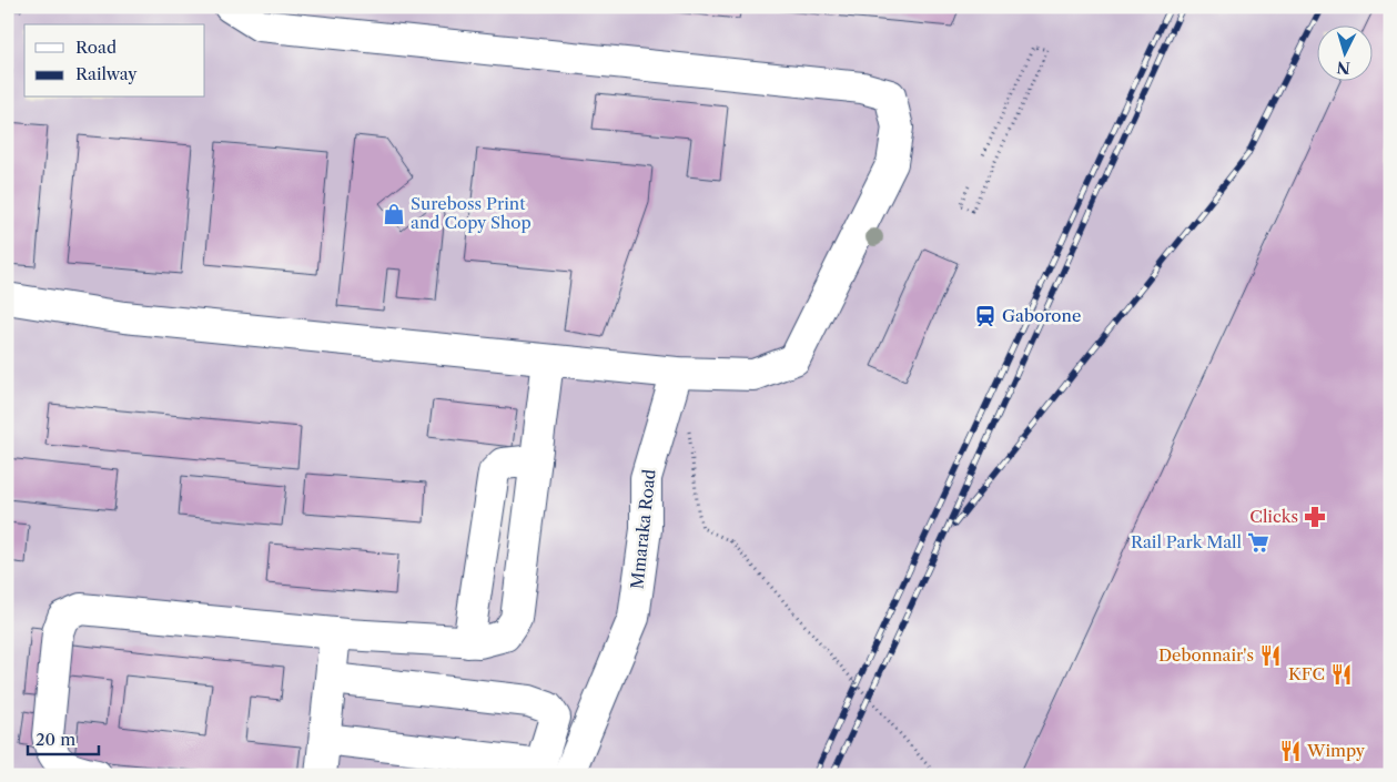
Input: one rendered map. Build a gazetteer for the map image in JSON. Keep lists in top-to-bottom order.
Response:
{
  "streets": {
    "lane": ["Mmaraka Road"]
  },
  "places": {
    "shop": ["Sureboss Print and Copy Shop"],
    "station": ["Gaborone"],
    "pharmacy": ["Clicks"],
    "supermarket": ["Rail Park Mall"],
    "restaurant": ["Debonnair's", "KFC", "Wimpy"]
  },
  "legend": ["Road", "Railway"],
  "scale_bar": "20 m",
  "north": "bottom"
}
